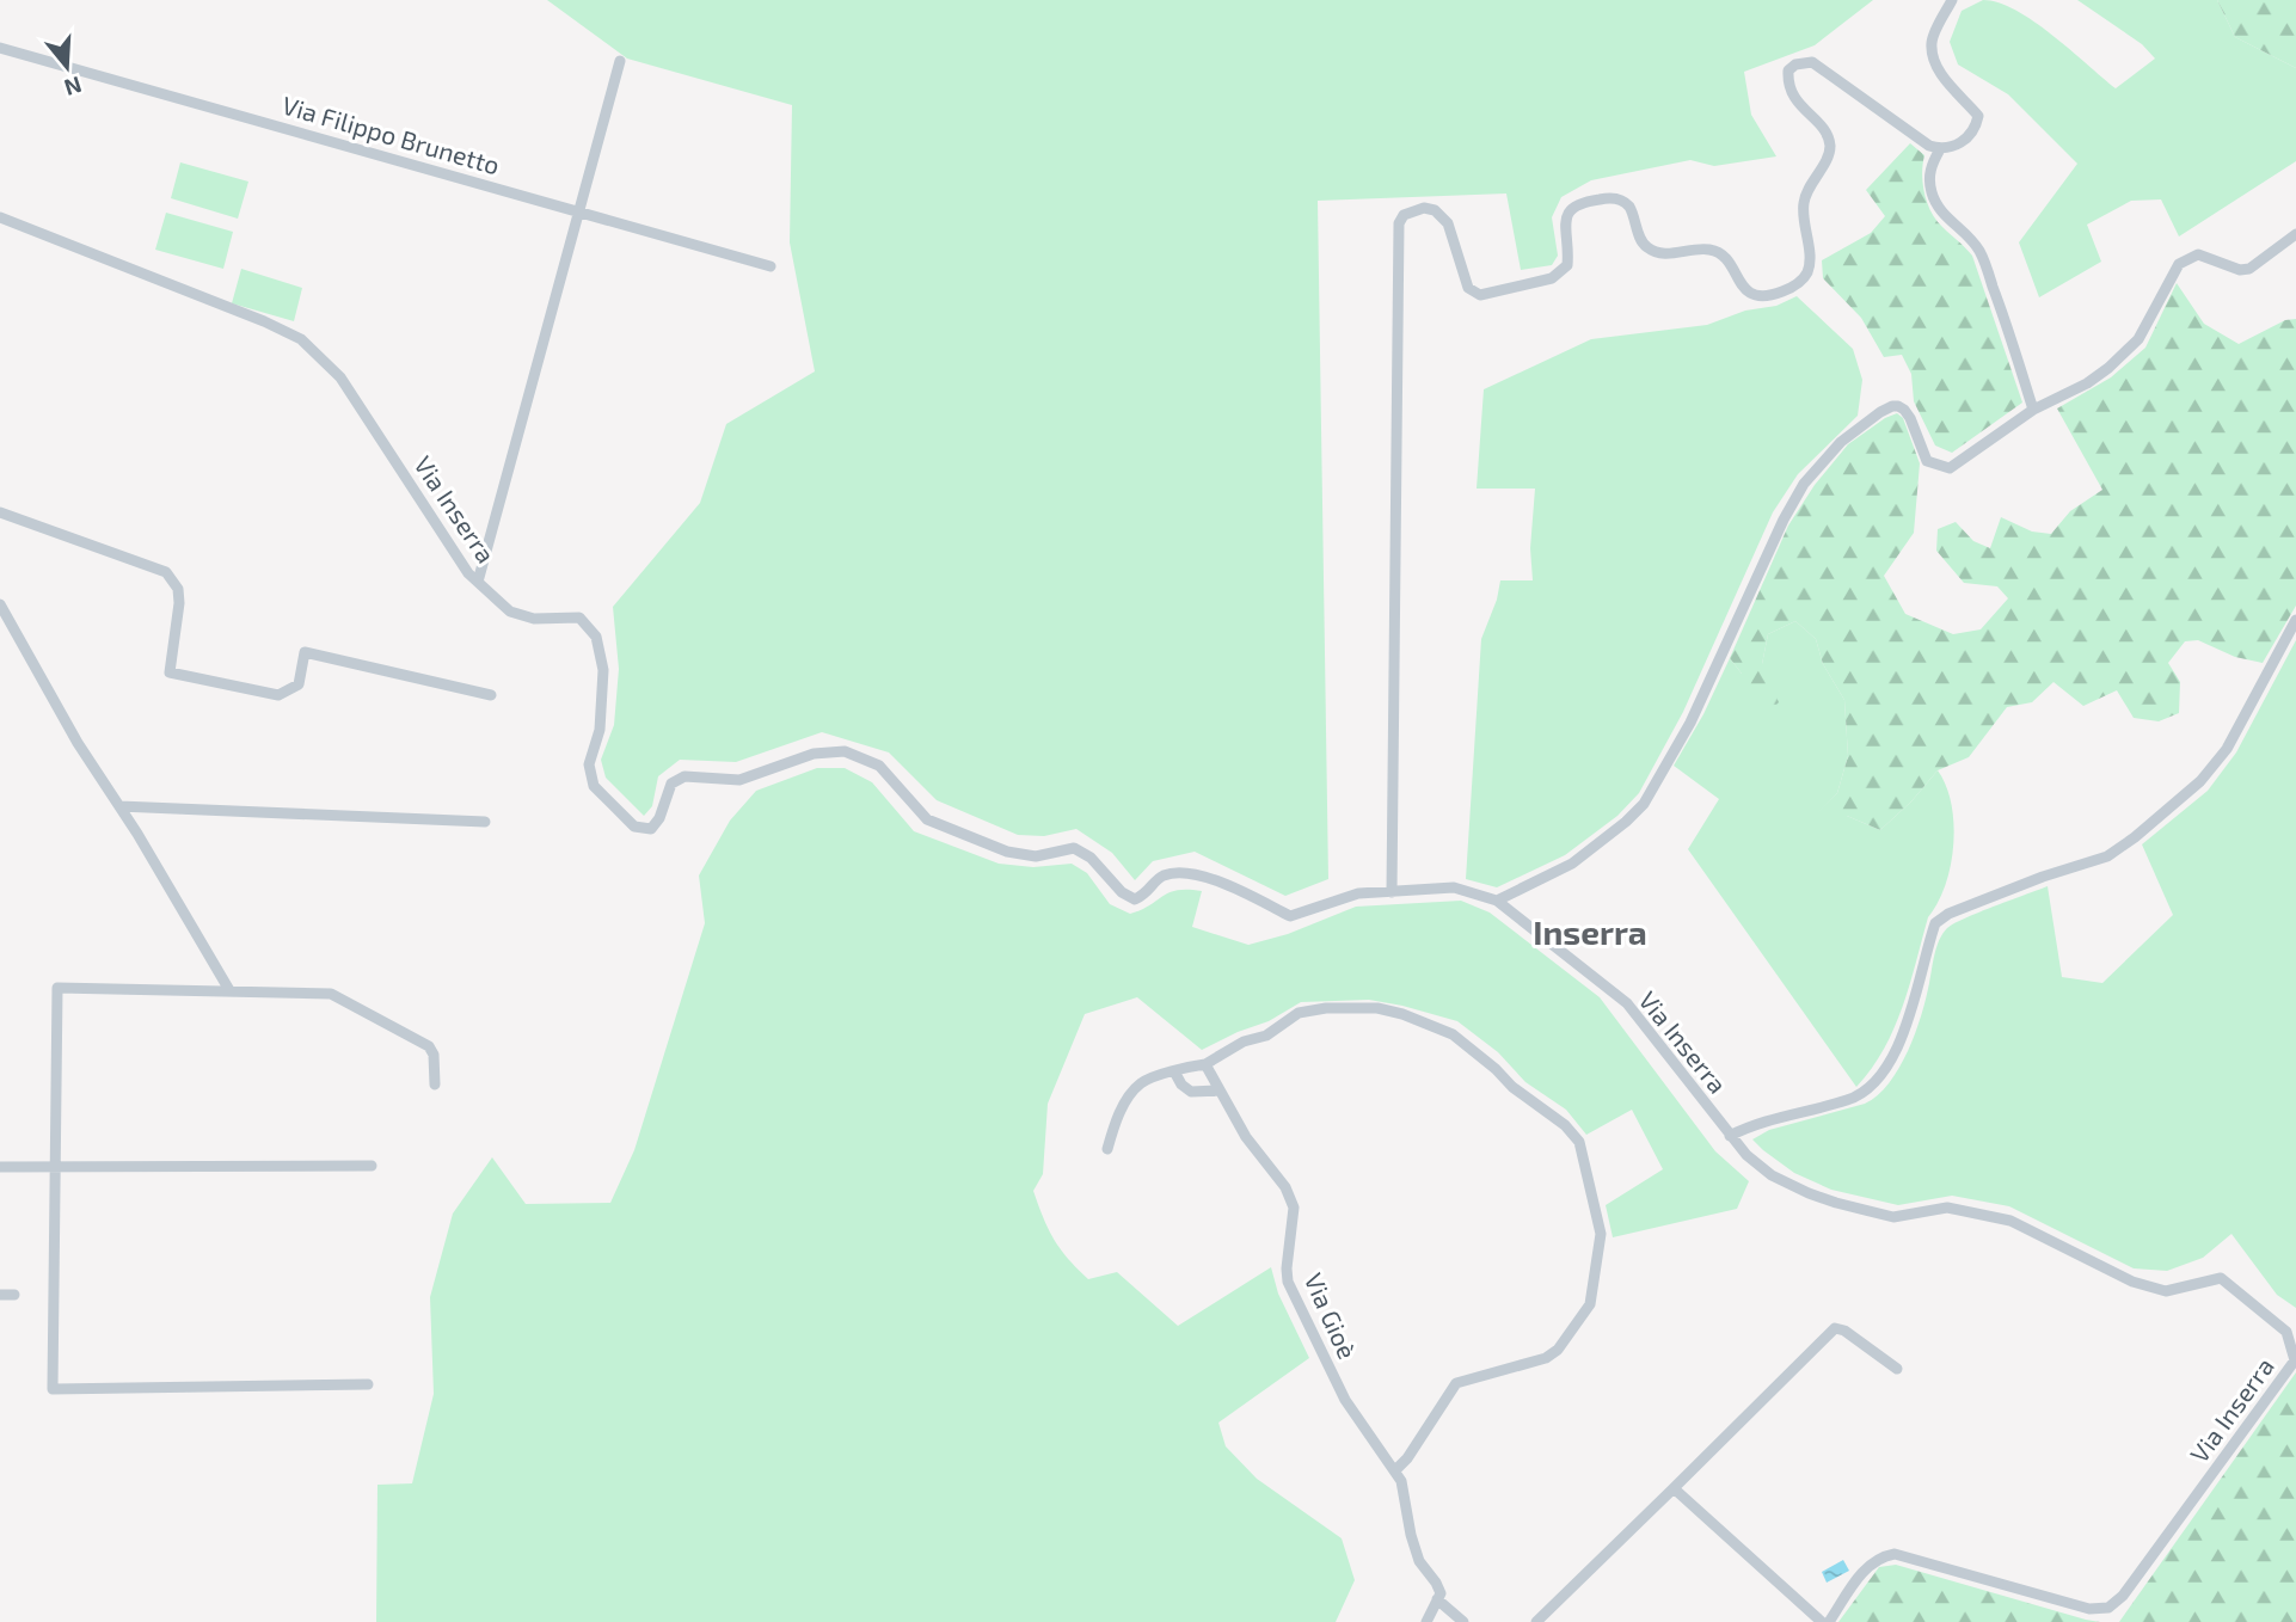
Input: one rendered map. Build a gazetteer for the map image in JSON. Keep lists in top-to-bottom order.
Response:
{
  "streets": {
    "street": ["Via Filippo Brunetto", "Via Inserra", "Via Gioè"]
  },
  "districts": ["Inserra"],
  "north": "bottom"
}
